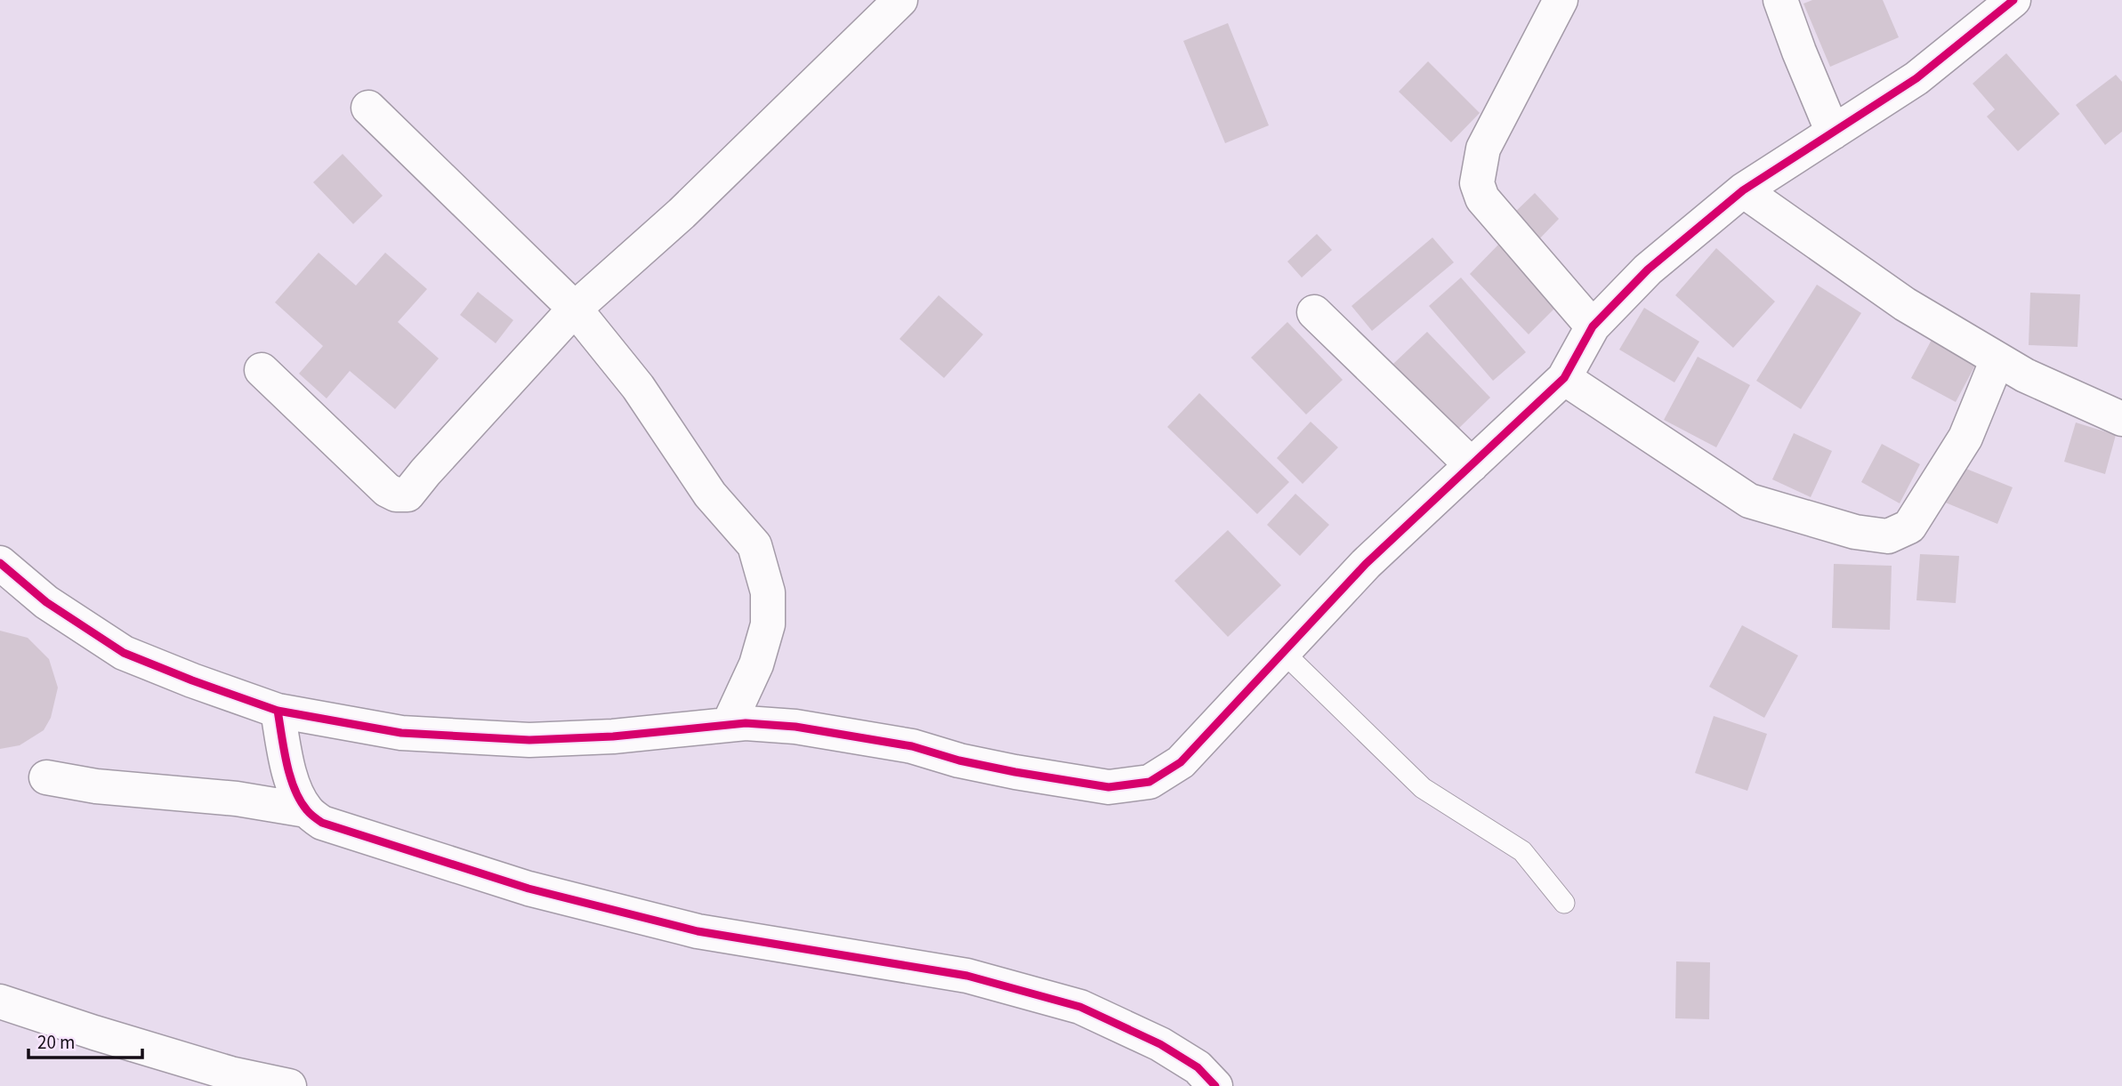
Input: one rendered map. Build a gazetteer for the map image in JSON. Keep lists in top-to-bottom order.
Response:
{
  "scale_bar": "20 m"
}
